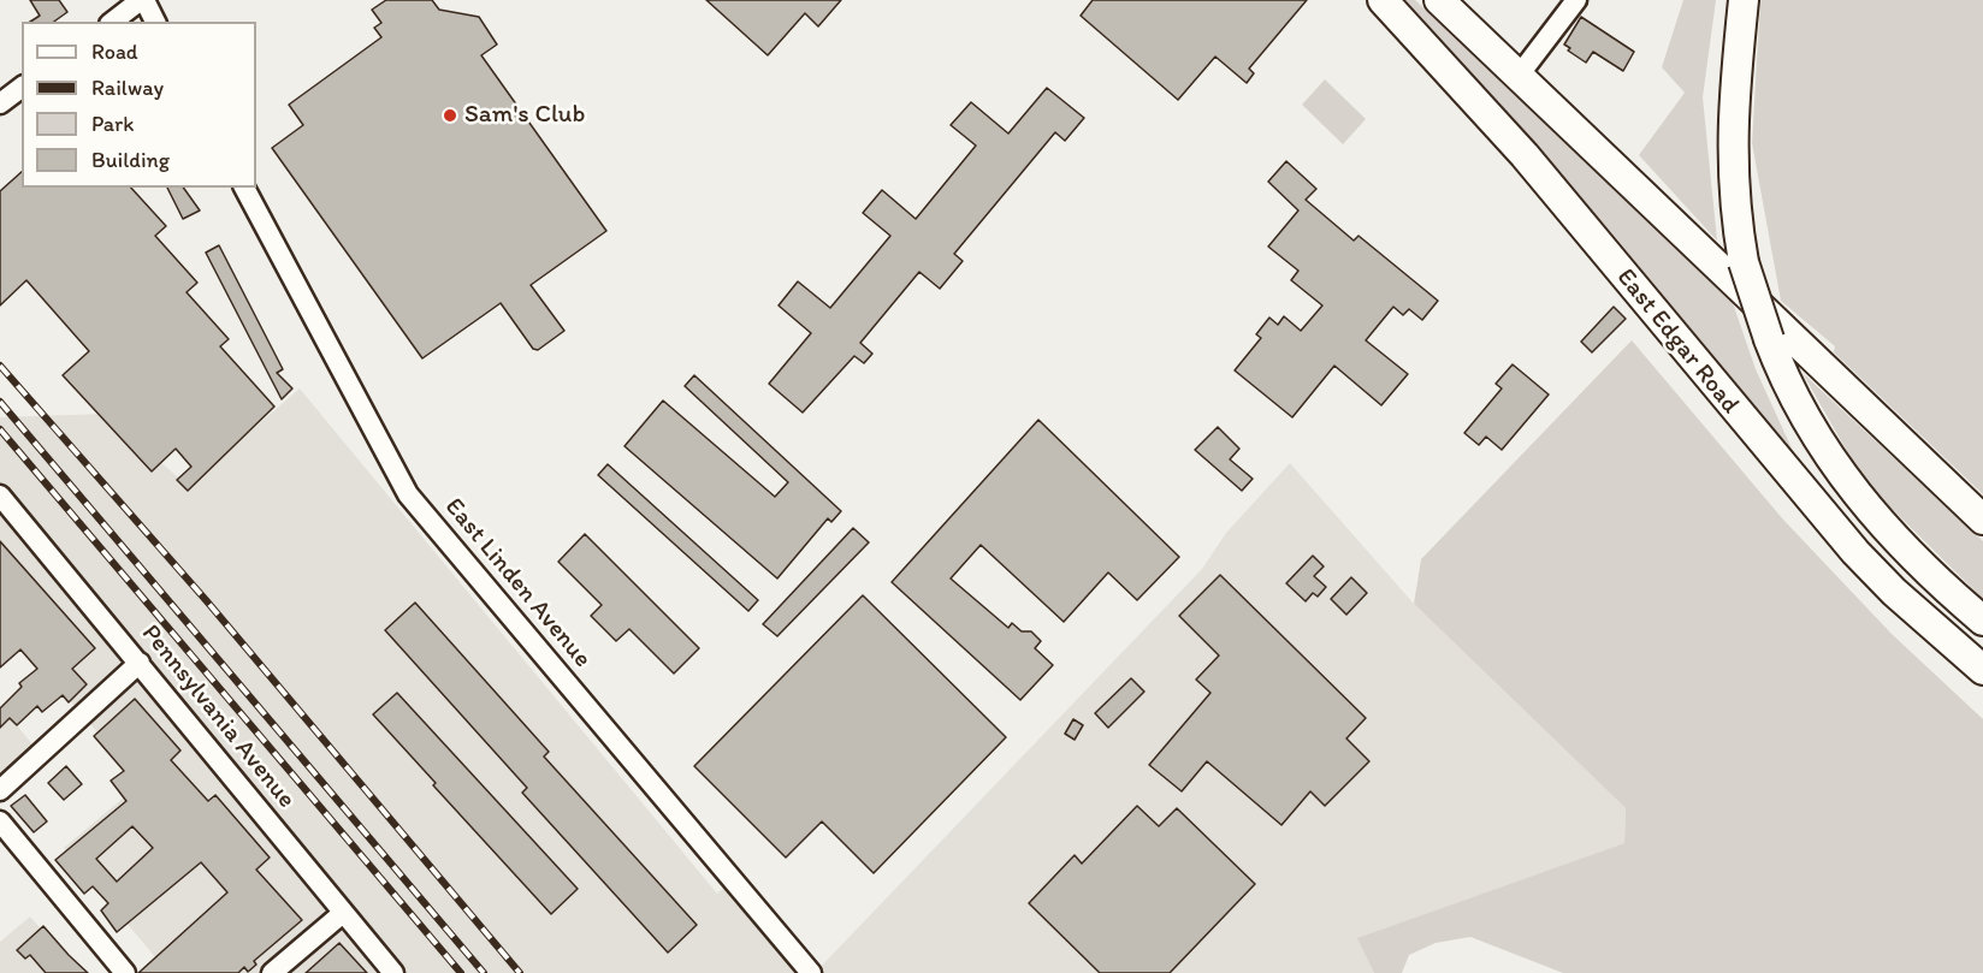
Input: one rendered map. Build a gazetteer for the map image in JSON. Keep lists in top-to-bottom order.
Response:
{
  "streets": {
    "highway": ["East Edgar Road"],
    "street": ["East Linden Avenue", "Pennsylvania Avenue"]
  },
  "places": ["Sam's Club"],
  "legend": [
    "Road",
    "Railway",
    "Park",
    "Building"
  ]
}
